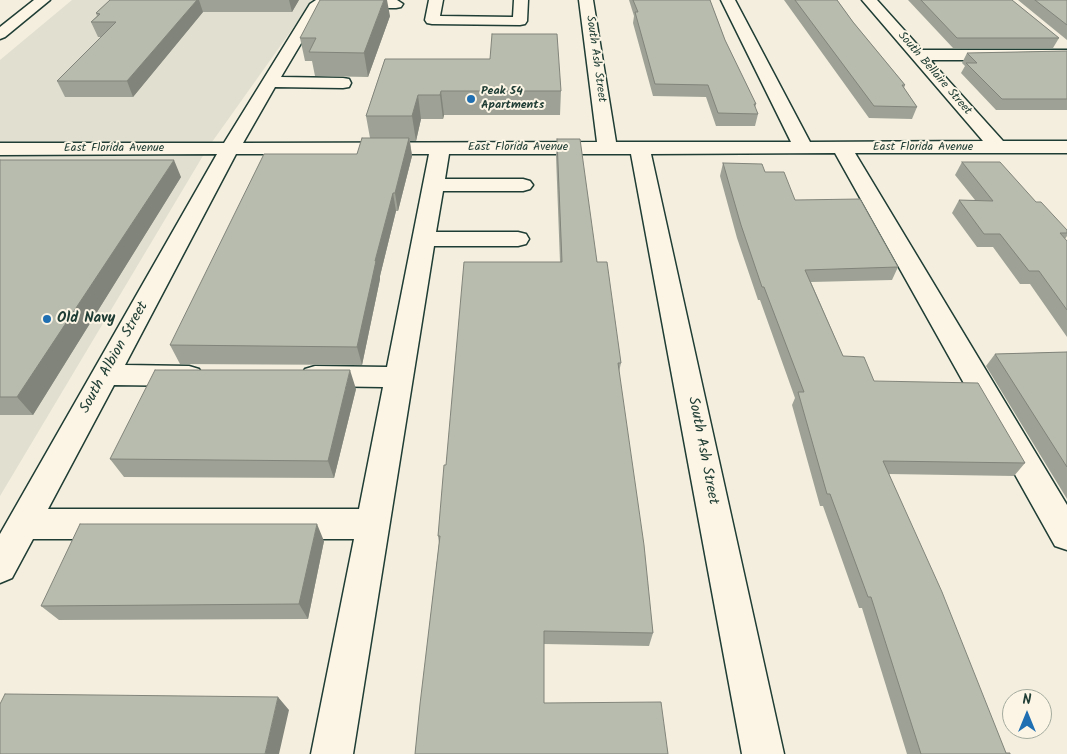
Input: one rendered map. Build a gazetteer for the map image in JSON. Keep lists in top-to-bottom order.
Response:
{
  "streets": {
    "street": [
      "South Ash Street",
      "South Bellaire Street",
      "East Florida Avenue",
      "South Albion Street"
    ]
  },
  "crossings": [
    ["South Ash Street", "East Florida Avenue"],
    ["South Bellaire Street", "East Florida Avenue"],
    ["East Florida Avenue", "South Albion Street"]
  ],
  "places": ["Peak 54 Apartments", "Old Navy"],
  "north": "top"
}
